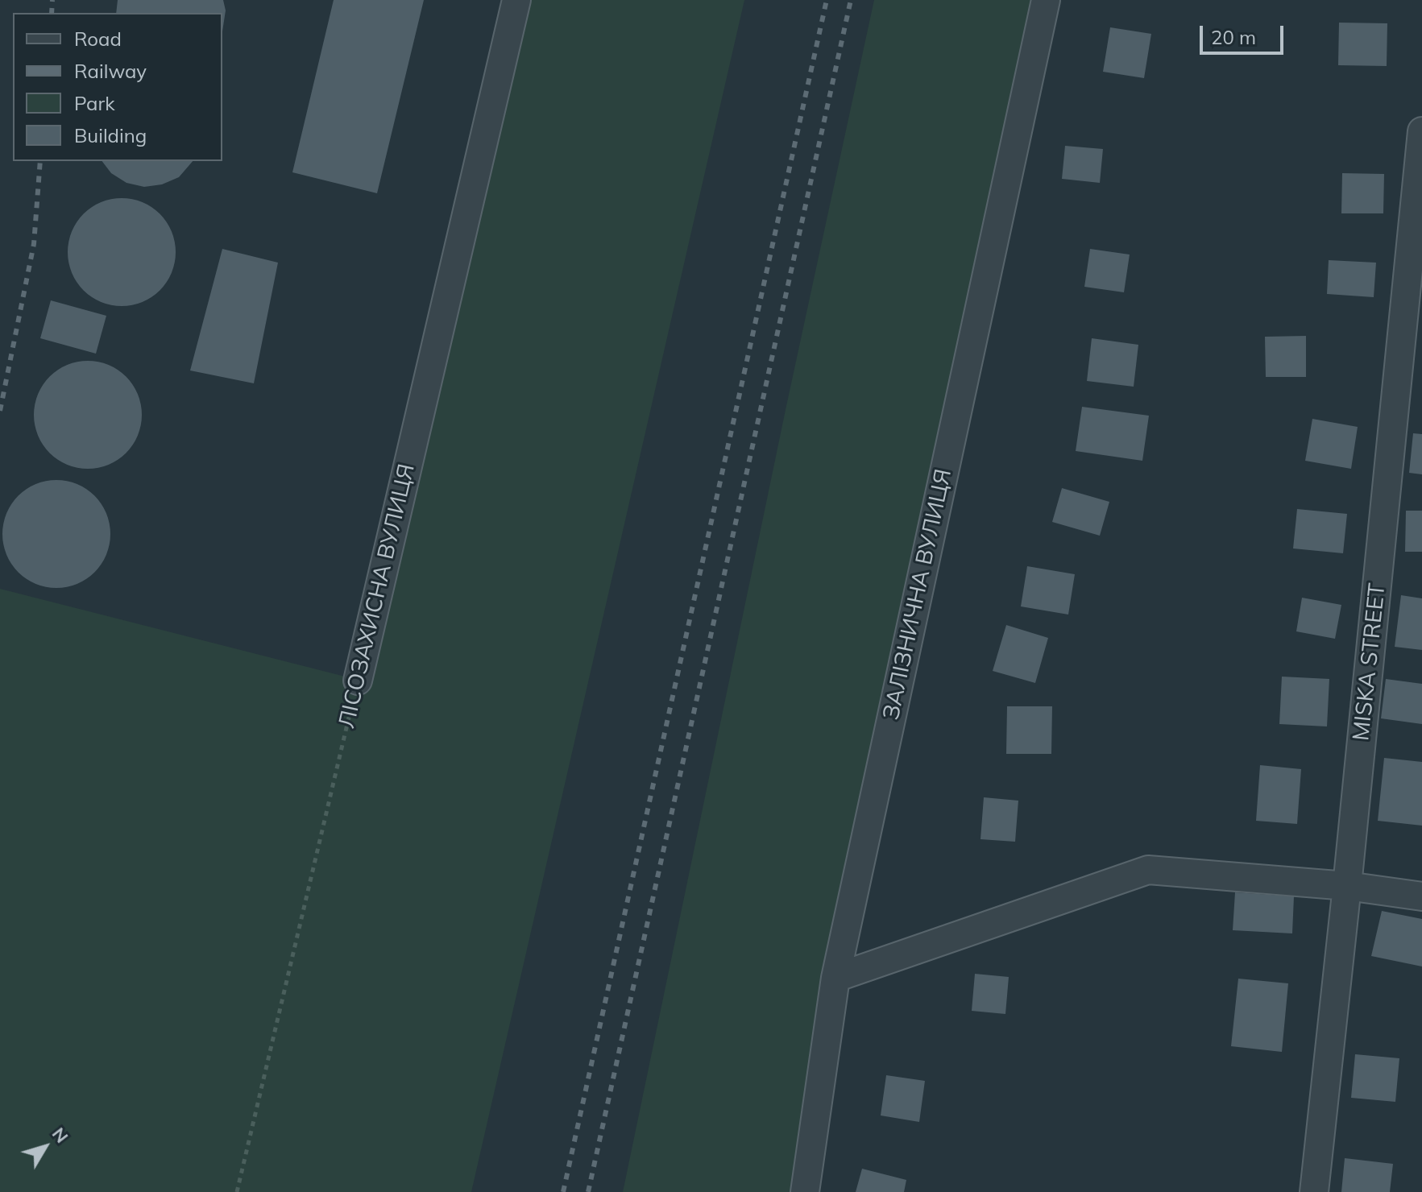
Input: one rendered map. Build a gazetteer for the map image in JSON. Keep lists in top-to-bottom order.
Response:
{
  "streets": {
    "street": ["ЗАЛІЗНИЧНА ВУЛИЦЯ", "ЛІСОЗАХИСНА ВУЛИЦЯ", "MISKA STREET"]
  },
  "legend": [
    "Road",
    "Railway",
    "Park",
    "Building"
  ],
  "scale_bar": "20 m",
  "north": "top right"
}
